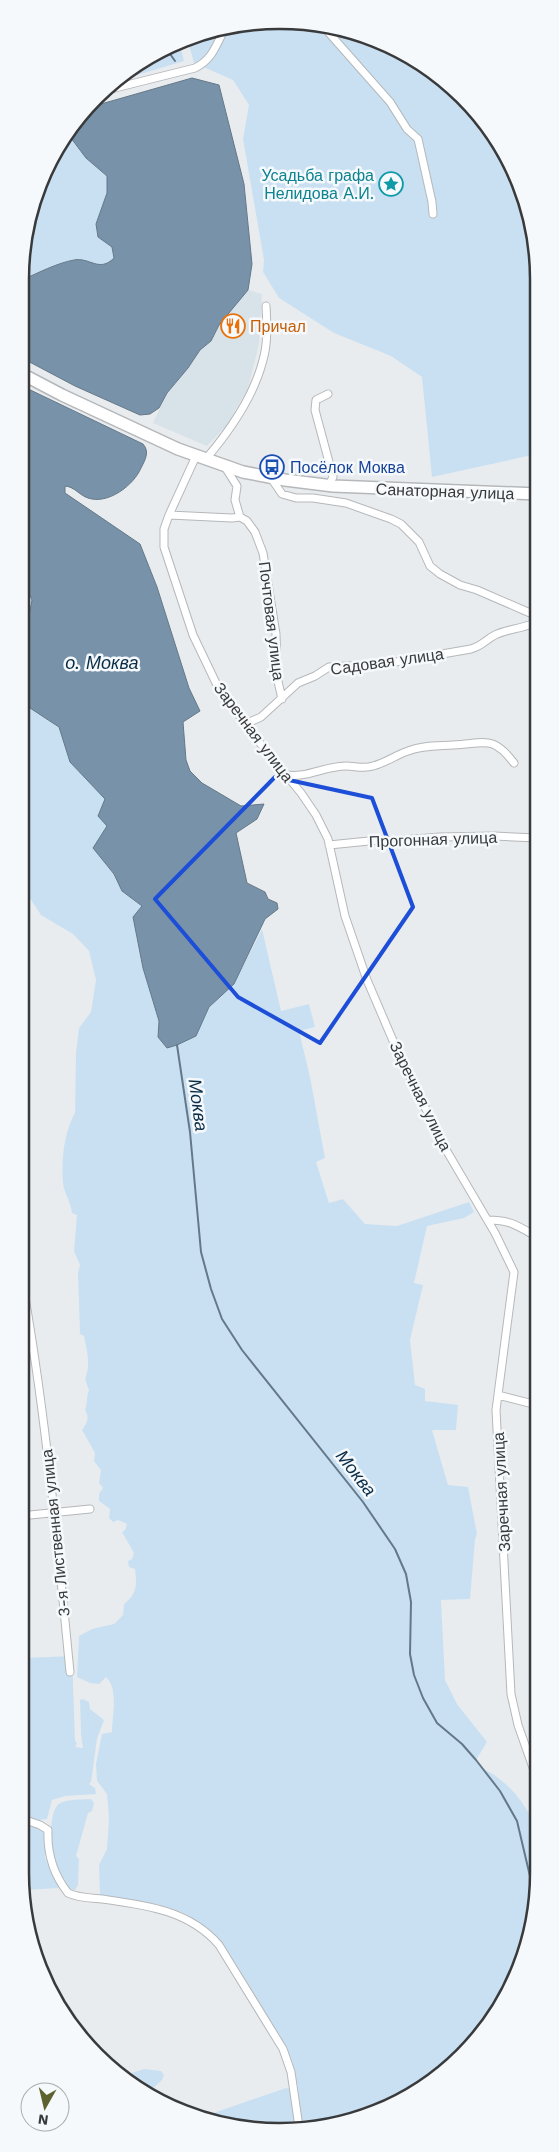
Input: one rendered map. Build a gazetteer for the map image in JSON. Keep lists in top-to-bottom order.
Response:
{
  "streets": {
    "main road": ["Санаторная улица"],
    "street": [
      "Почтовая улица",
      "Садовая улица",
      "Заречная улица",
      "Прогонная улица",
      "3-я Лиственная улица"
    ]
  },
  "crossings": [
    ["Санаторная улица", "Заречная улица"],
    ["Почтовая улица", "Садовая улица"],
    ["Садовая улица", "Заречная улица"],
    ["Заречная улица", "Прогонная улица"]
  ],
  "water": ["о. Моква", "Моква"],
  "places": {
    "place": ["Усадьба графа Нелидова А.И."],
    "restaurant": ["Причал"],
    "bus stop": ["Посёлок Моква"]
  },
  "north": "bottom"
}
